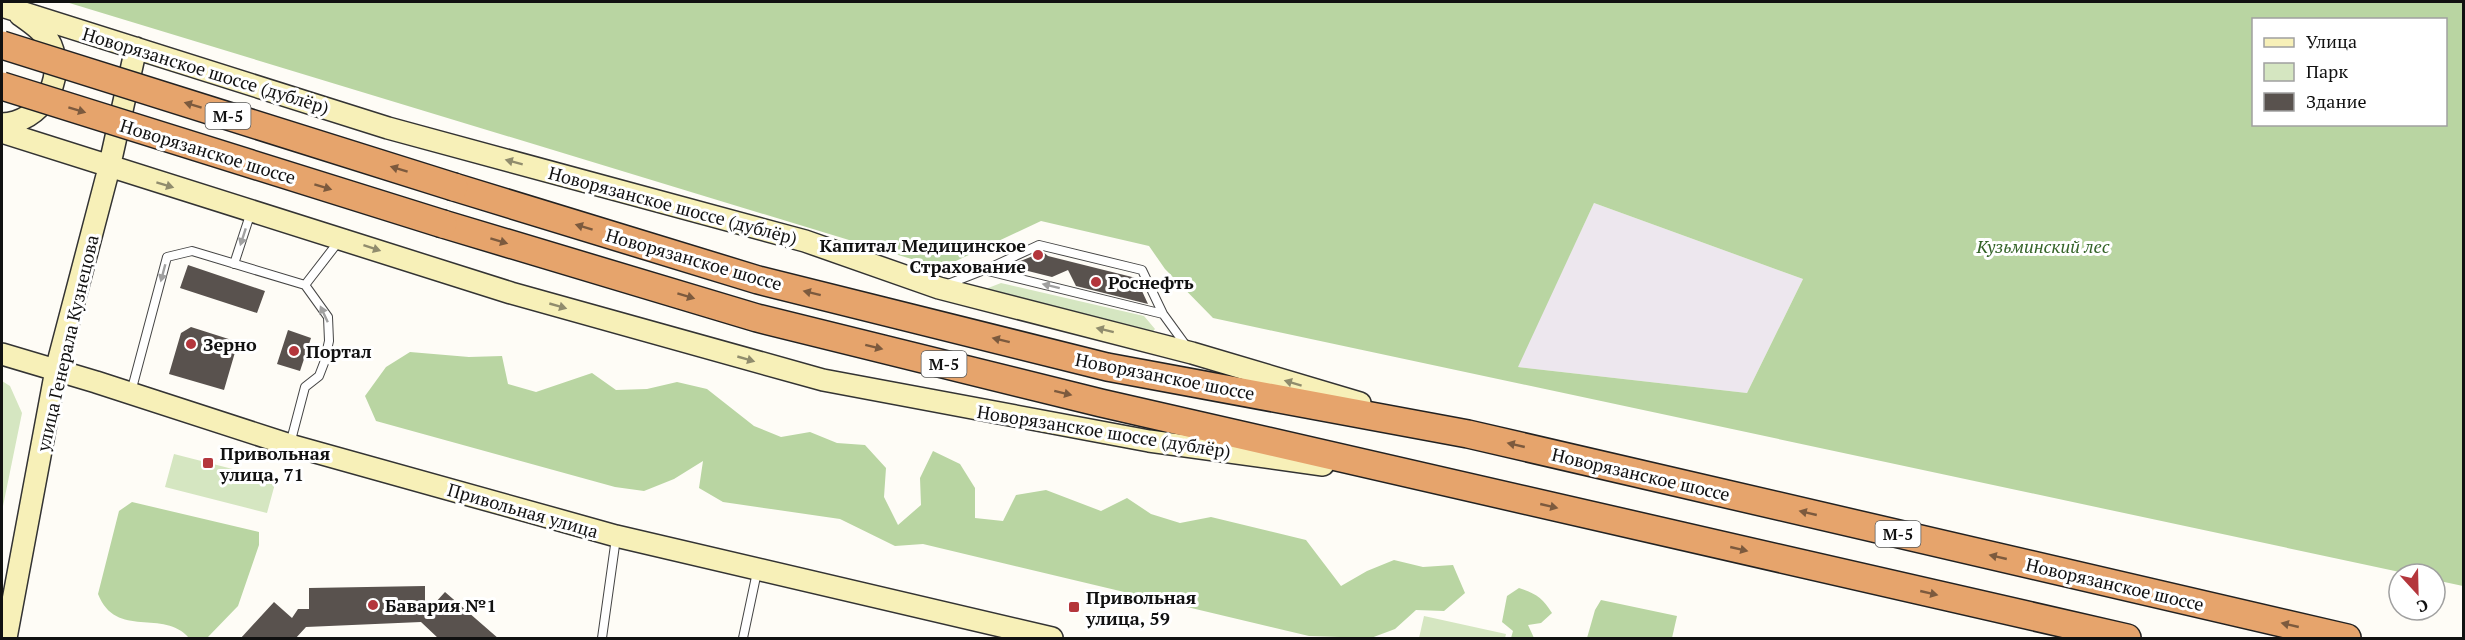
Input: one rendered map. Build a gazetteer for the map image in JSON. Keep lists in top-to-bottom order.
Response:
{
  "streets": {
    "highway": ["М-5", "Новорязанское шоссе"],
    "main road": ["Новорязанское шоссе (дублёр)", "улица Генерала Кузнецова", "Привольная улица"]
  },
  "crossings": [
    ["Новорязанское шоссе (дублёр)", "Новорязанское шоссе"],
    ["Новорязанское шоссе (дублёр)", "улица Генерала Кузнецова"],
    ["улица Генерала Кузнецова", "Привольная улица"]
  ],
  "parks": ["Кузьминский лес"],
  "places": {
    "other": [
      "Капитал Медицинское Страхование",
      "Роснефть",
      "Зерно",
      "Портал",
      "Бавария №1"
    ],
    "transit": ["Привольная улица, 71", "Привольная улица, 59"]
  },
  "legend": ["Улица", "Парк", "Здание"],
  "north": "bottom"
}
